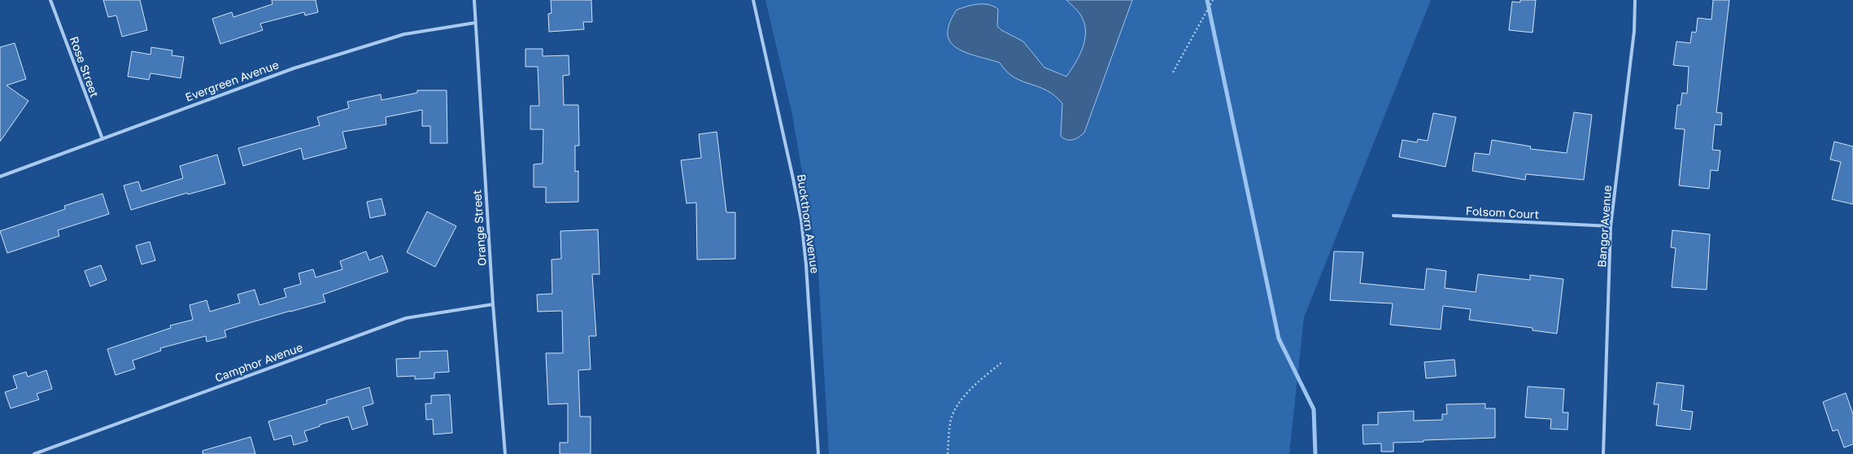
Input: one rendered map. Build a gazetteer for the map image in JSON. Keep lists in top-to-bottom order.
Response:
{
  "streets": {
    "street": [
      "Rose Street",
      "Evergreen Avenue",
      "Folsom Court",
      "Buckthorn Avenue",
      "Bangor Avenue",
      "Orange Street",
      "Camphor Avenue"
    ]
  },
  "crossings": [
    ["Rose Street", "Evergreen Avenue"],
    ["Evergreen Avenue", "Orange Street"],
    ["Folsom Court", "Bangor Avenue"],
    ["Orange Street", "Camphor Avenue"]
  ]
}
